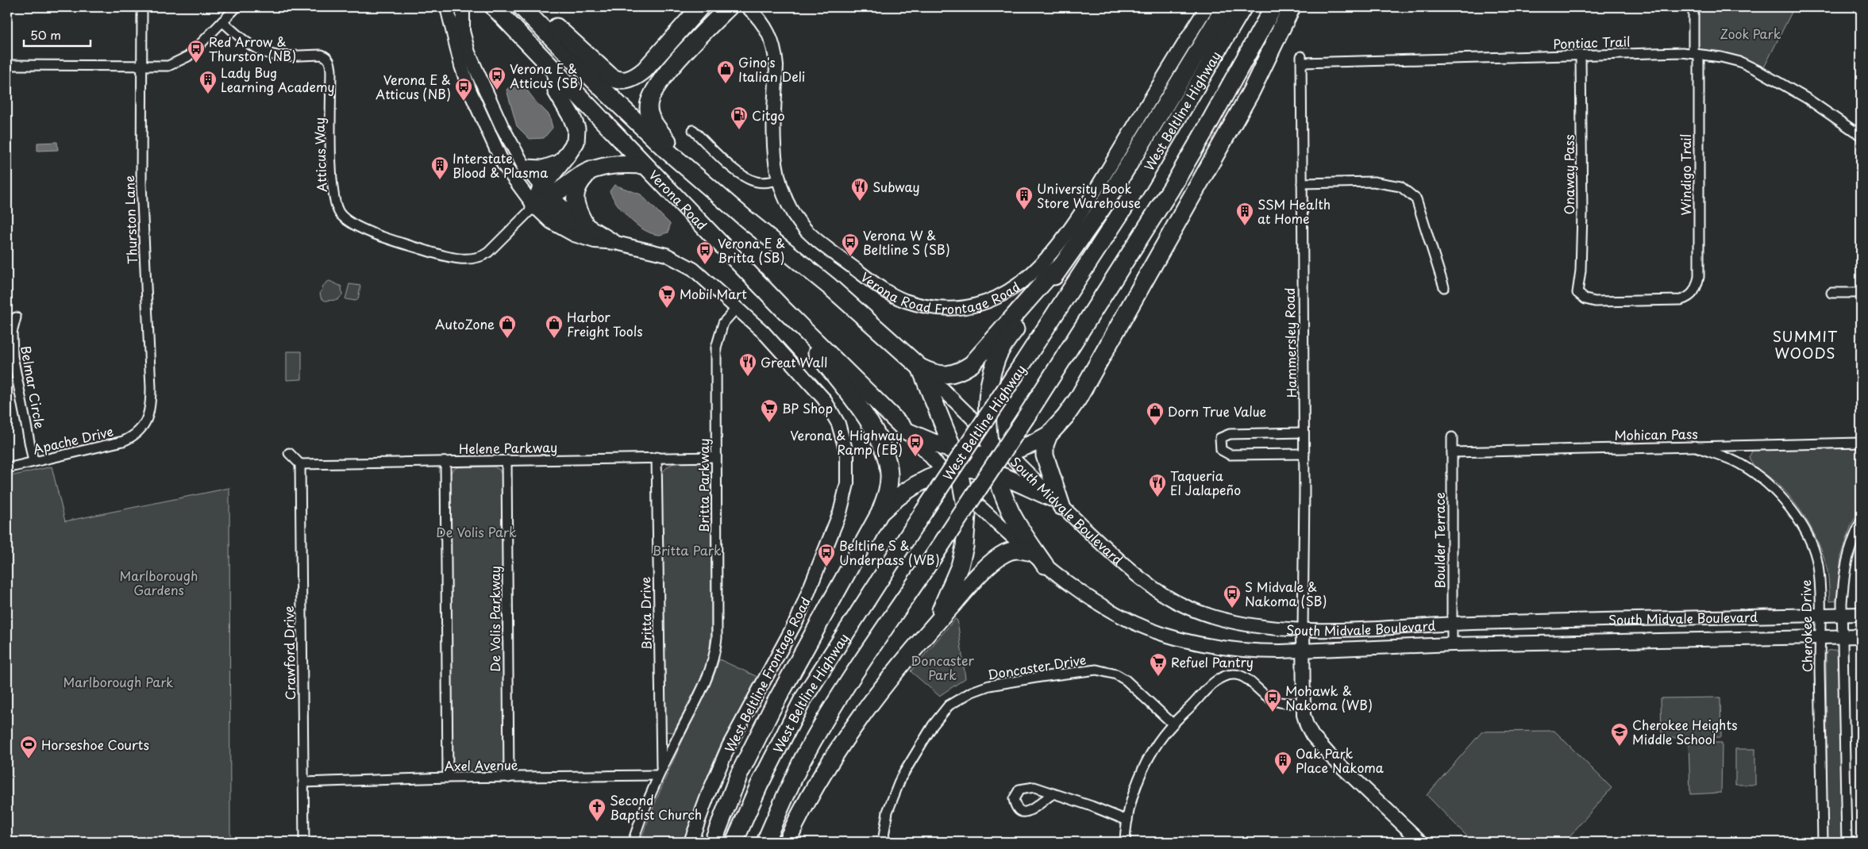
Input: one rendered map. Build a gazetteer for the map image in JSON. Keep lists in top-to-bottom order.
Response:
{
  "streets": {
    "highway": ["West Beltline Highway", "Verona Road"],
    "main road": ["Verona Road Frontage Road", "South Midvale Boulevard", "West Beltline Frontage Road"],
    "street": [
      "Pontiac Trail",
      "Atticus Way",
      "Onaway Pass",
      "Windigo Trail",
      "Thurston Lane",
      "Hammersley Road",
      "Belmar Circle",
      "Mohican Pass",
      "Apache Drive",
      "Helene Parkway",
      "Britta Parkway",
      "Boulder Terrace",
      "Britta Drive",
      "De Volis Parkway",
      "Cherokee Drive",
      "Crawford Drive",
      "Doncaster Drive",
      "Axel Avenue"
    ]
  },
  "crossings": [
    ["Pontiac Trail", "Onaway Pass"],
    ["Pontiac Trail", "Windigo Trail"],
    ["Pontiac Trail", "Hammersley Road"],
    ["Onaway Pass", "Windigo Trail"],
    ["Thurston Lane", "Apache Drive"],
    ["Hammersley Road", "South Midvale Boulevard"],
    ["Belmar Circle", "Apache Drive"],
    ["Mohican Pass", "Boulder Terrace"],
    ["Mohican Pass", "Cherokee Drive"],
    ["Helene Parkway", "Britta Parkway"],
    ["Helene Parkway", "Britta Drive"],
    ["Helene Parkway", "De Volis Parkway"],
    ["Helene Parkway", "Crawford Drive"],
    ["Britta Parkway", "Britta Drive"],
    ["Britta Parkway", "West Beltline Frontage Road"],
    ["Britta Parkway", "Axel Avenue"],
    ["South Midvale Boulevard", "Boulder Terrace"],
    ["South Midvale Boulevard", "Cherokee Drive"],
    ["Britta Drive", "Axel Avenue"],
    ["De Volis Parkway", "Axel Avenue"],
    ["Crawford Drive", "Axel Avenue"]
  ],
  "districts": ["SUMMIT WOODS"],
  "parks": [
    "Zook Park",
    "De Volis Park",
    "Britta Park",
    "Marlborough Gardens",
    "Doncaster Park",
    "Marlborough Park"
  ],
  "places": {
    "bus stop": [
      "Red Arrow & Thurston (NB)",
      "Verona E & Atticus (SB)",
      "Verona E & Atticus (NB)",
      "Verona W & Beltline S (SB)",
      "Verona E & Britta (SB)",
      "Verona & Highway Ramp (EB)",
      "Beltline S & Underpass (WB)",
      "S Midvale & Nakoma (SB)",
      "Mohawk & Nakoma (WB)"
    ],
    "shop": [
      "Gino's Italian Deli",
      "AutoZone",
      "Harbor Freight Tools",
      "Dorn True Value"
    ],
    "building": [
      "Lady Bug Learning Academy",
      "Interstate Blood & Plasma",
      "University Book Store Warehouse",
      "SSM Health at Home",
      "Oak Park Place Nakoma"
    ],
    "fuel station": ["Citgo"],
    "restaurant": ["Subway", "Great Wall", "Taqueria El Jalapeño"],
    "supermarket": ["Mobil Mart", "BP Shop", "Refuel Pantry"],
    "school or university": ["Cherokee Heights Middle School"],
    "sports": ["Horseshoe Courts"],
    "church": ["Second Baptist Church"]
  },
  "scale_bar": "50 m"
}
